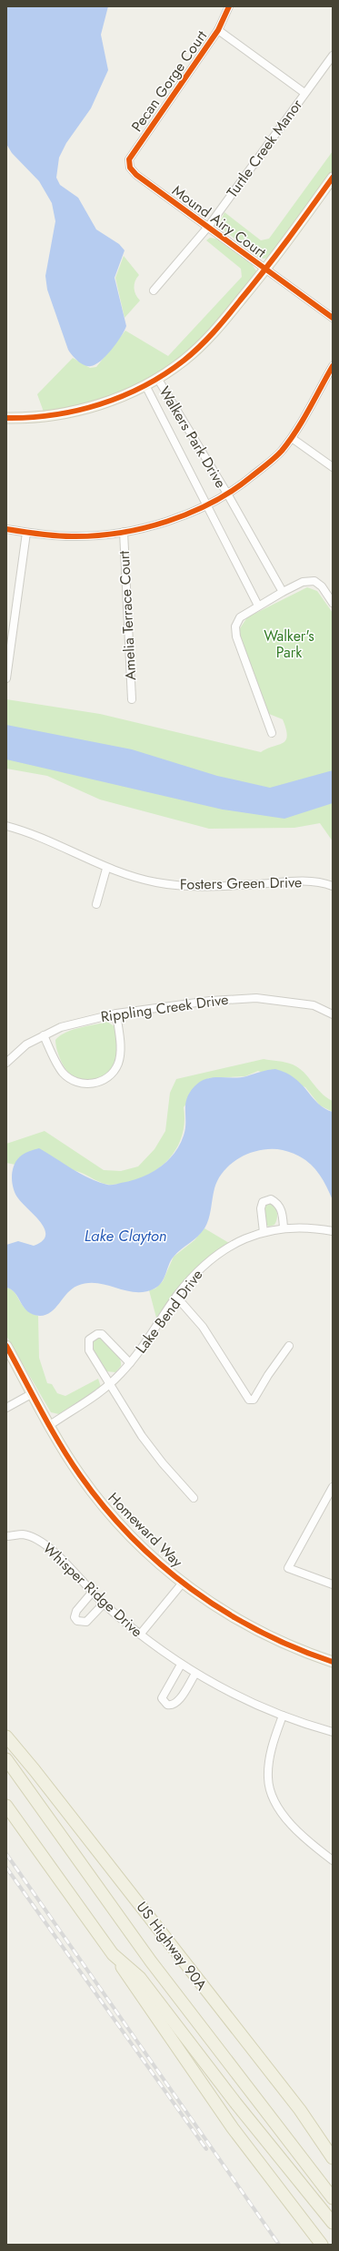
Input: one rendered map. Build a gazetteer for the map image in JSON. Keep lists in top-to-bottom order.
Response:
{
  "streets": {
    "main road": ["US Highway 90A"],
    "street": [
      "Pecan Gorge Court",
      "Turtle Creek Manor",
      "Mound Airy Court",
      "Walkers Park Drive",
      "Amelia Terrace Court",
      "Fosters Green Drive",
      "Rippling Creek Drive",
      "Lake Bend Drive",
      "Homeward Way",
      "Whisper Ridge Drive"
    ]
  },
  "crossings": [
    ["Pecan Gorge Court", "Mound Airy Court"],
    ["Turtle Creek Manor", "Mound Airy Court"],
    ["Lake Bend Drive", "Homeward Way"]
  ],
  "water": ["Lake Clayton"],
  "parks": ["Walker's Park"]
}
